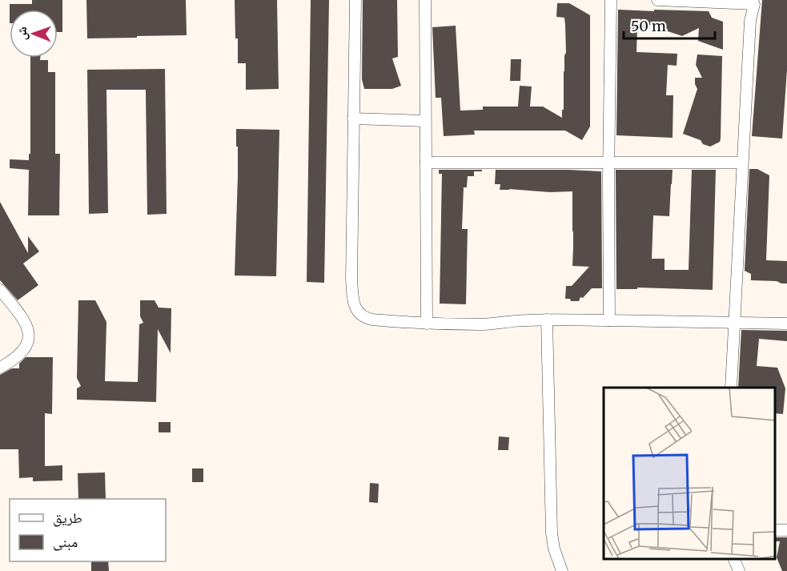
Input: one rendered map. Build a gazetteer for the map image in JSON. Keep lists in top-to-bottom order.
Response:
{
  "legend": ["طريق", "مبنى"],
  "scale_bar": "50 m",
  "north": "left"
}
